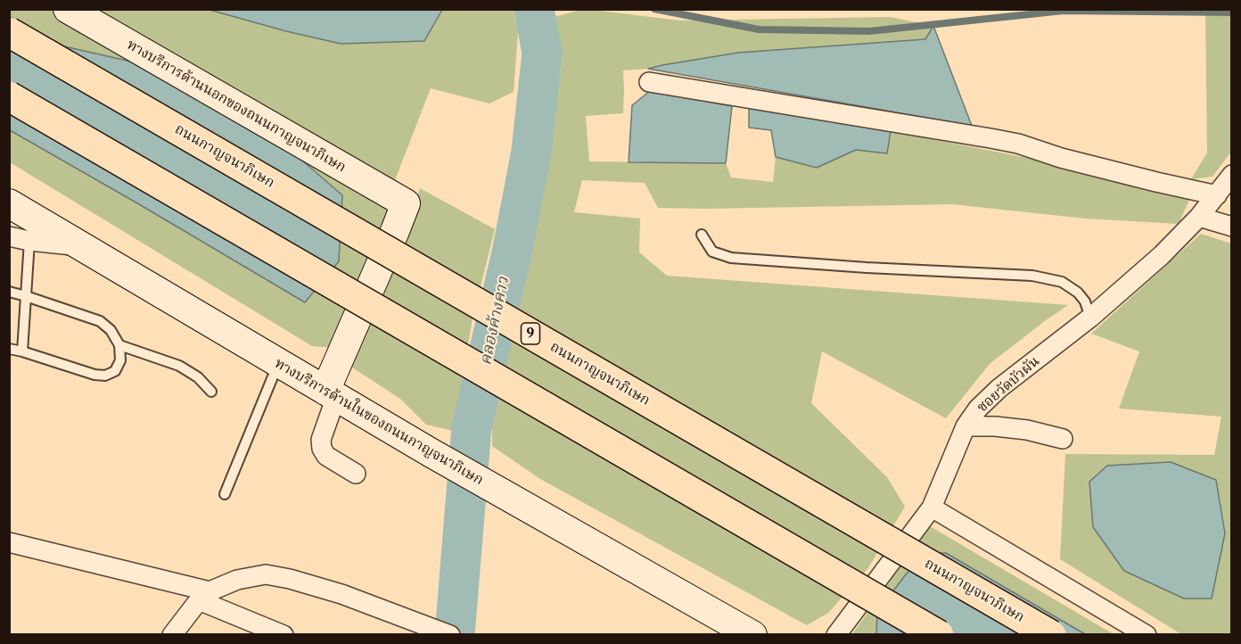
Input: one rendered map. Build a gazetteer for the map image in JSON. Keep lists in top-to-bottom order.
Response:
{
  "streets": {
    "highway": ["ถนนกาญจนาภิเษก", "9"],
    "main road": ["ทางบริการด้านนอกของถนนกาญจนาภิเษก", "ทางบริการด้านในของถนนกาญจนาภิเษก"],
    "street": ["ซอยวัดบัวผัน"]
  },
  "crossings": [
    ["ทางบริการด้านนอกของถนนกาญจนาภิเษก", "ทางบริการด้านในของถนนกาญจนาภิเษก"]
  ],
  "water": ["คลองค้างคาว"]
}
